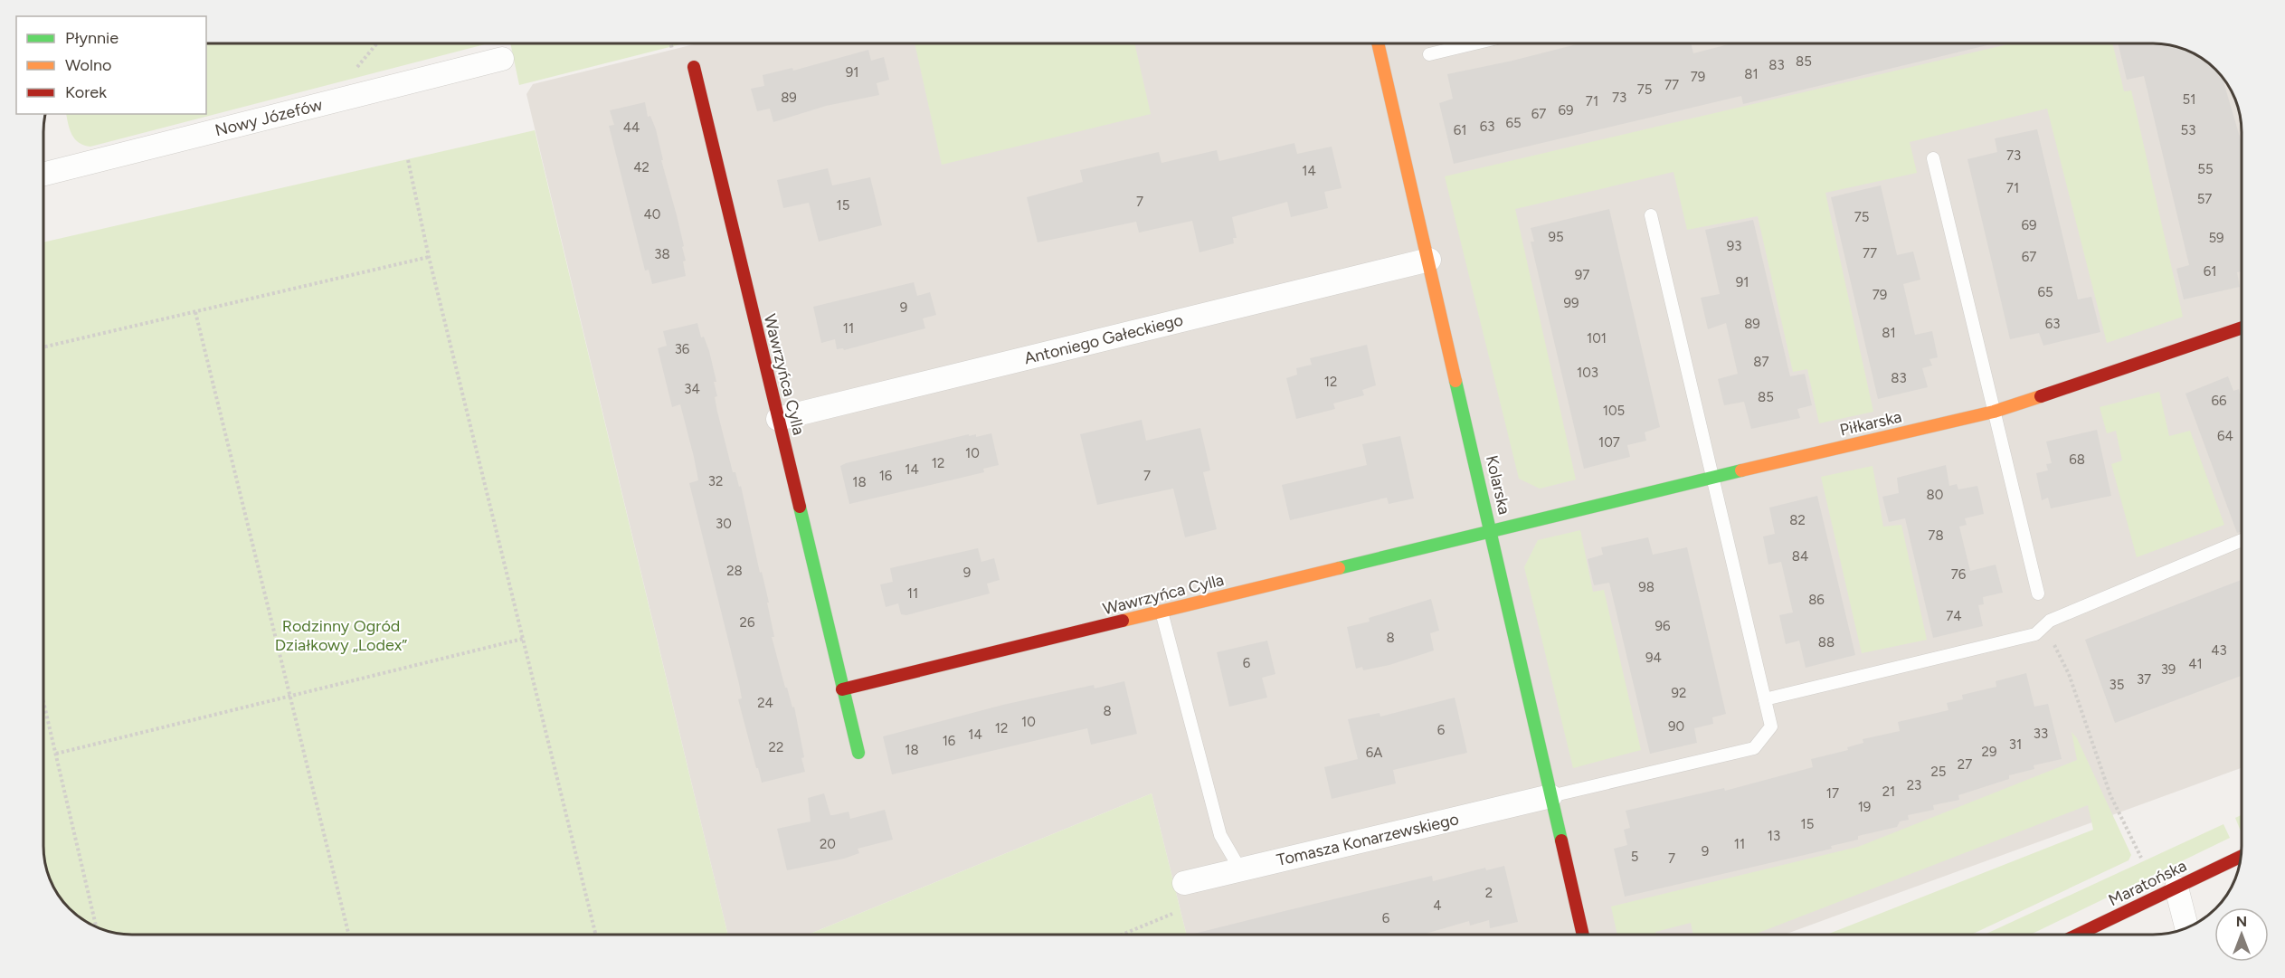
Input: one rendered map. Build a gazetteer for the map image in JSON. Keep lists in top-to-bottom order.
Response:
{
  "streets": {
    "street": [
      "Nowy Józefów",
      "Antoniego Gałeckiego",
      "Wawrzyńca Cylla",
      "Piłkarska",
      "Kolarska",
      "Tomasza Konarzewskiego",
      "Maratońska"
    ]
  },
  "crossings": [
    ["Antoniego Gałeckiego", "Wawrzyńca Cylla"],
    ["Antoniego Gałeckiego", "Kolarska"],
    ["Wawrzyńca Cylla", "Piłkarska"],
    ["Wawrzyńca Cylla", "Kolarska"],
    ["Piłkarska", "Kolarska"],
    ["Kolarska", "Tomasza Konarzewskiego"]
  ],
  "parks": ["Rodzinny Ogród Działkowy „Lodex”"],
  "house_numbers": [
    "85",
    "83",
    "91",
    "81",
    "79",
    "77",
    "75",
    "89",
    "73",
    "51",
    "71",
    "69",
    "67",
    "65",
    "63",
    "44",
    "61",
    "53",
    "73",
    "42",
    "55",
    "14",
    "71",
    "57",
    "7",
    "15",
    "40",
    "75",
    "69",
    "95",
    "59",
    "93",
    "77",
    "38",
    "67",
    "61",
    "97",
    "91",
    "65",
    "79",
    "99",
    "9",
    "89",
    "63",
    "11",
    "81",
    "101",
    "36",
    "87",
    "103",
    "83",
    "12",
    "34",
    "85",
    "66",
    "105",
    "64",
    "107",
    "10",
    "68",
    "12",
    "14",
    "16",
    "7",
    "32",
    "18",
    "80",
    "82",
    "30",
    "78",
    "84",
    "28",
    "9",
    "76",
    "98",
    "11",
    "86",
    "74",
    "26",
    "96",
    "8",
    "88",
    "43",
    "94",
    "6",
    "41",
    "39",
    "37",
    "35",
    "92",
    "24",
    "8",
    "10",
    "90",
    "12",
    "6",
    "33",
    "14",
    "16",
    "31",
    "22",
    "18",
    "29",
    "6A",
    "27",
    "25",
    "23",
    "21",
    "17",
    "19",
    "15",
    "13",
    "20",
    "11",
    "9",
    "5",
    "7",
    "2",
    "4",
    "6"
  ],
  "legend": ["Płynnie", "Wolno", "Korek"],
  "north": "top"
}
